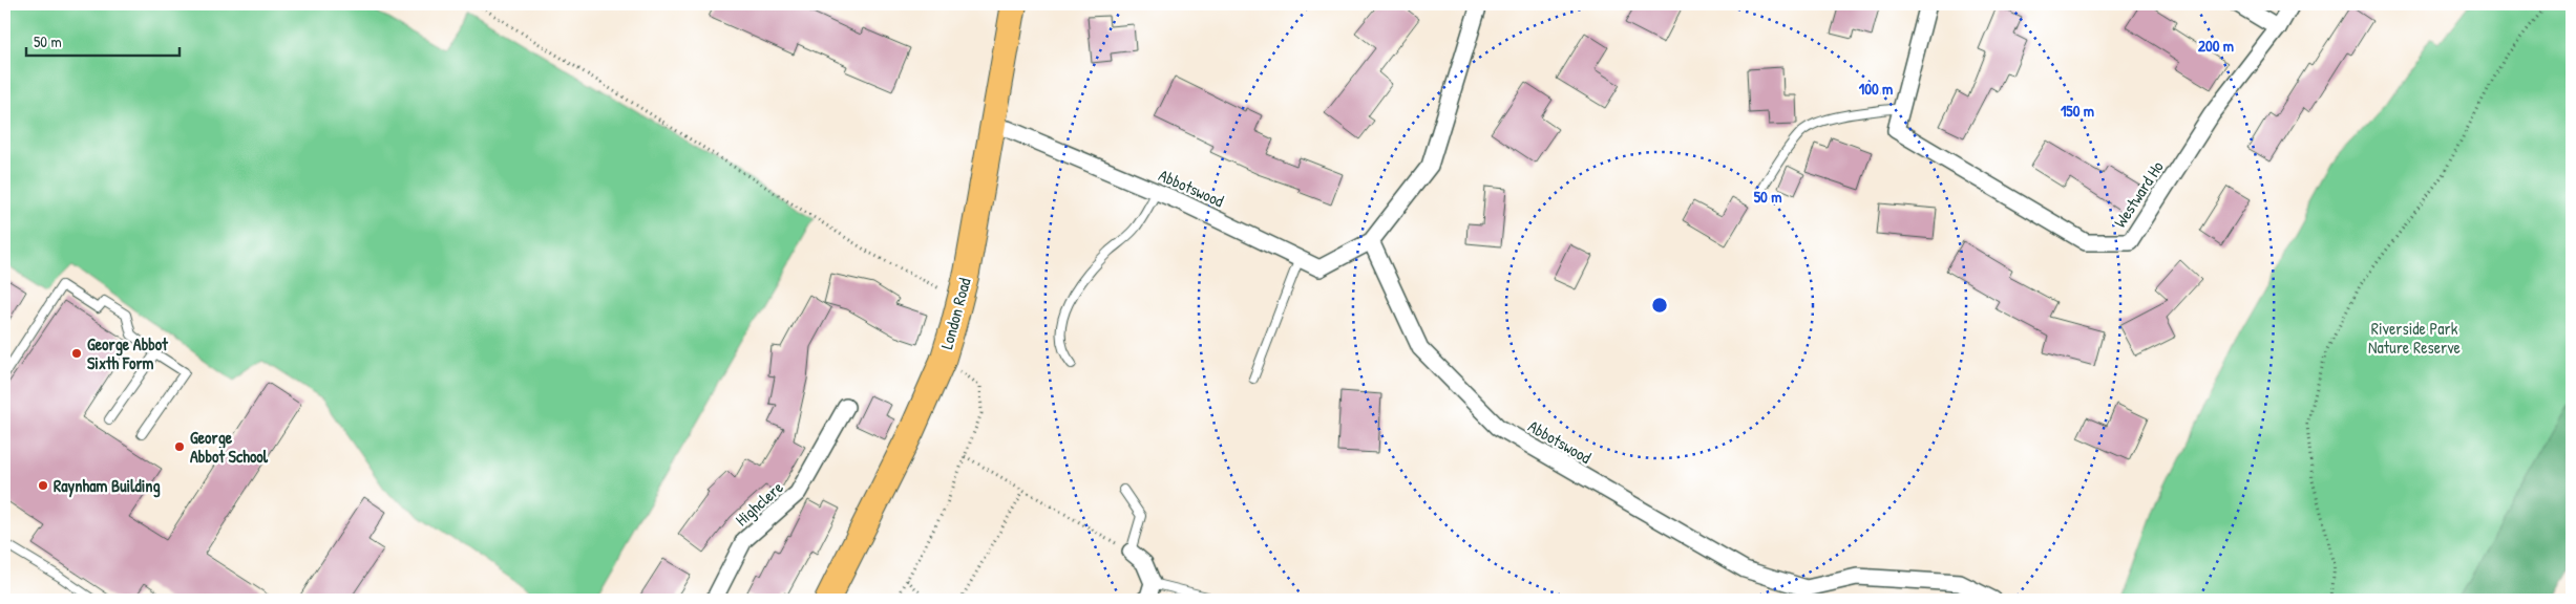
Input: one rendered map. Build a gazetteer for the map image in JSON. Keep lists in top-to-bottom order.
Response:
{
  "streets": {
    "main road": ["London Road"],
    "street": ["Abbotswood", "Westward Ho", "Highclere"]
  },
  "crossings": [
    ["Abbotswood", "London Road"]
  ],
  "parks": ["Riverside Park Nature Reserve"],
  "places": ["George Abbot Sixth Form", "George Abbot School", "Raynham Building"],
  "scale_bar": "50 m",
  "rings": [
    "200 m",
    "100 m",
    "150 m",
    "50 m"
  ]
}
